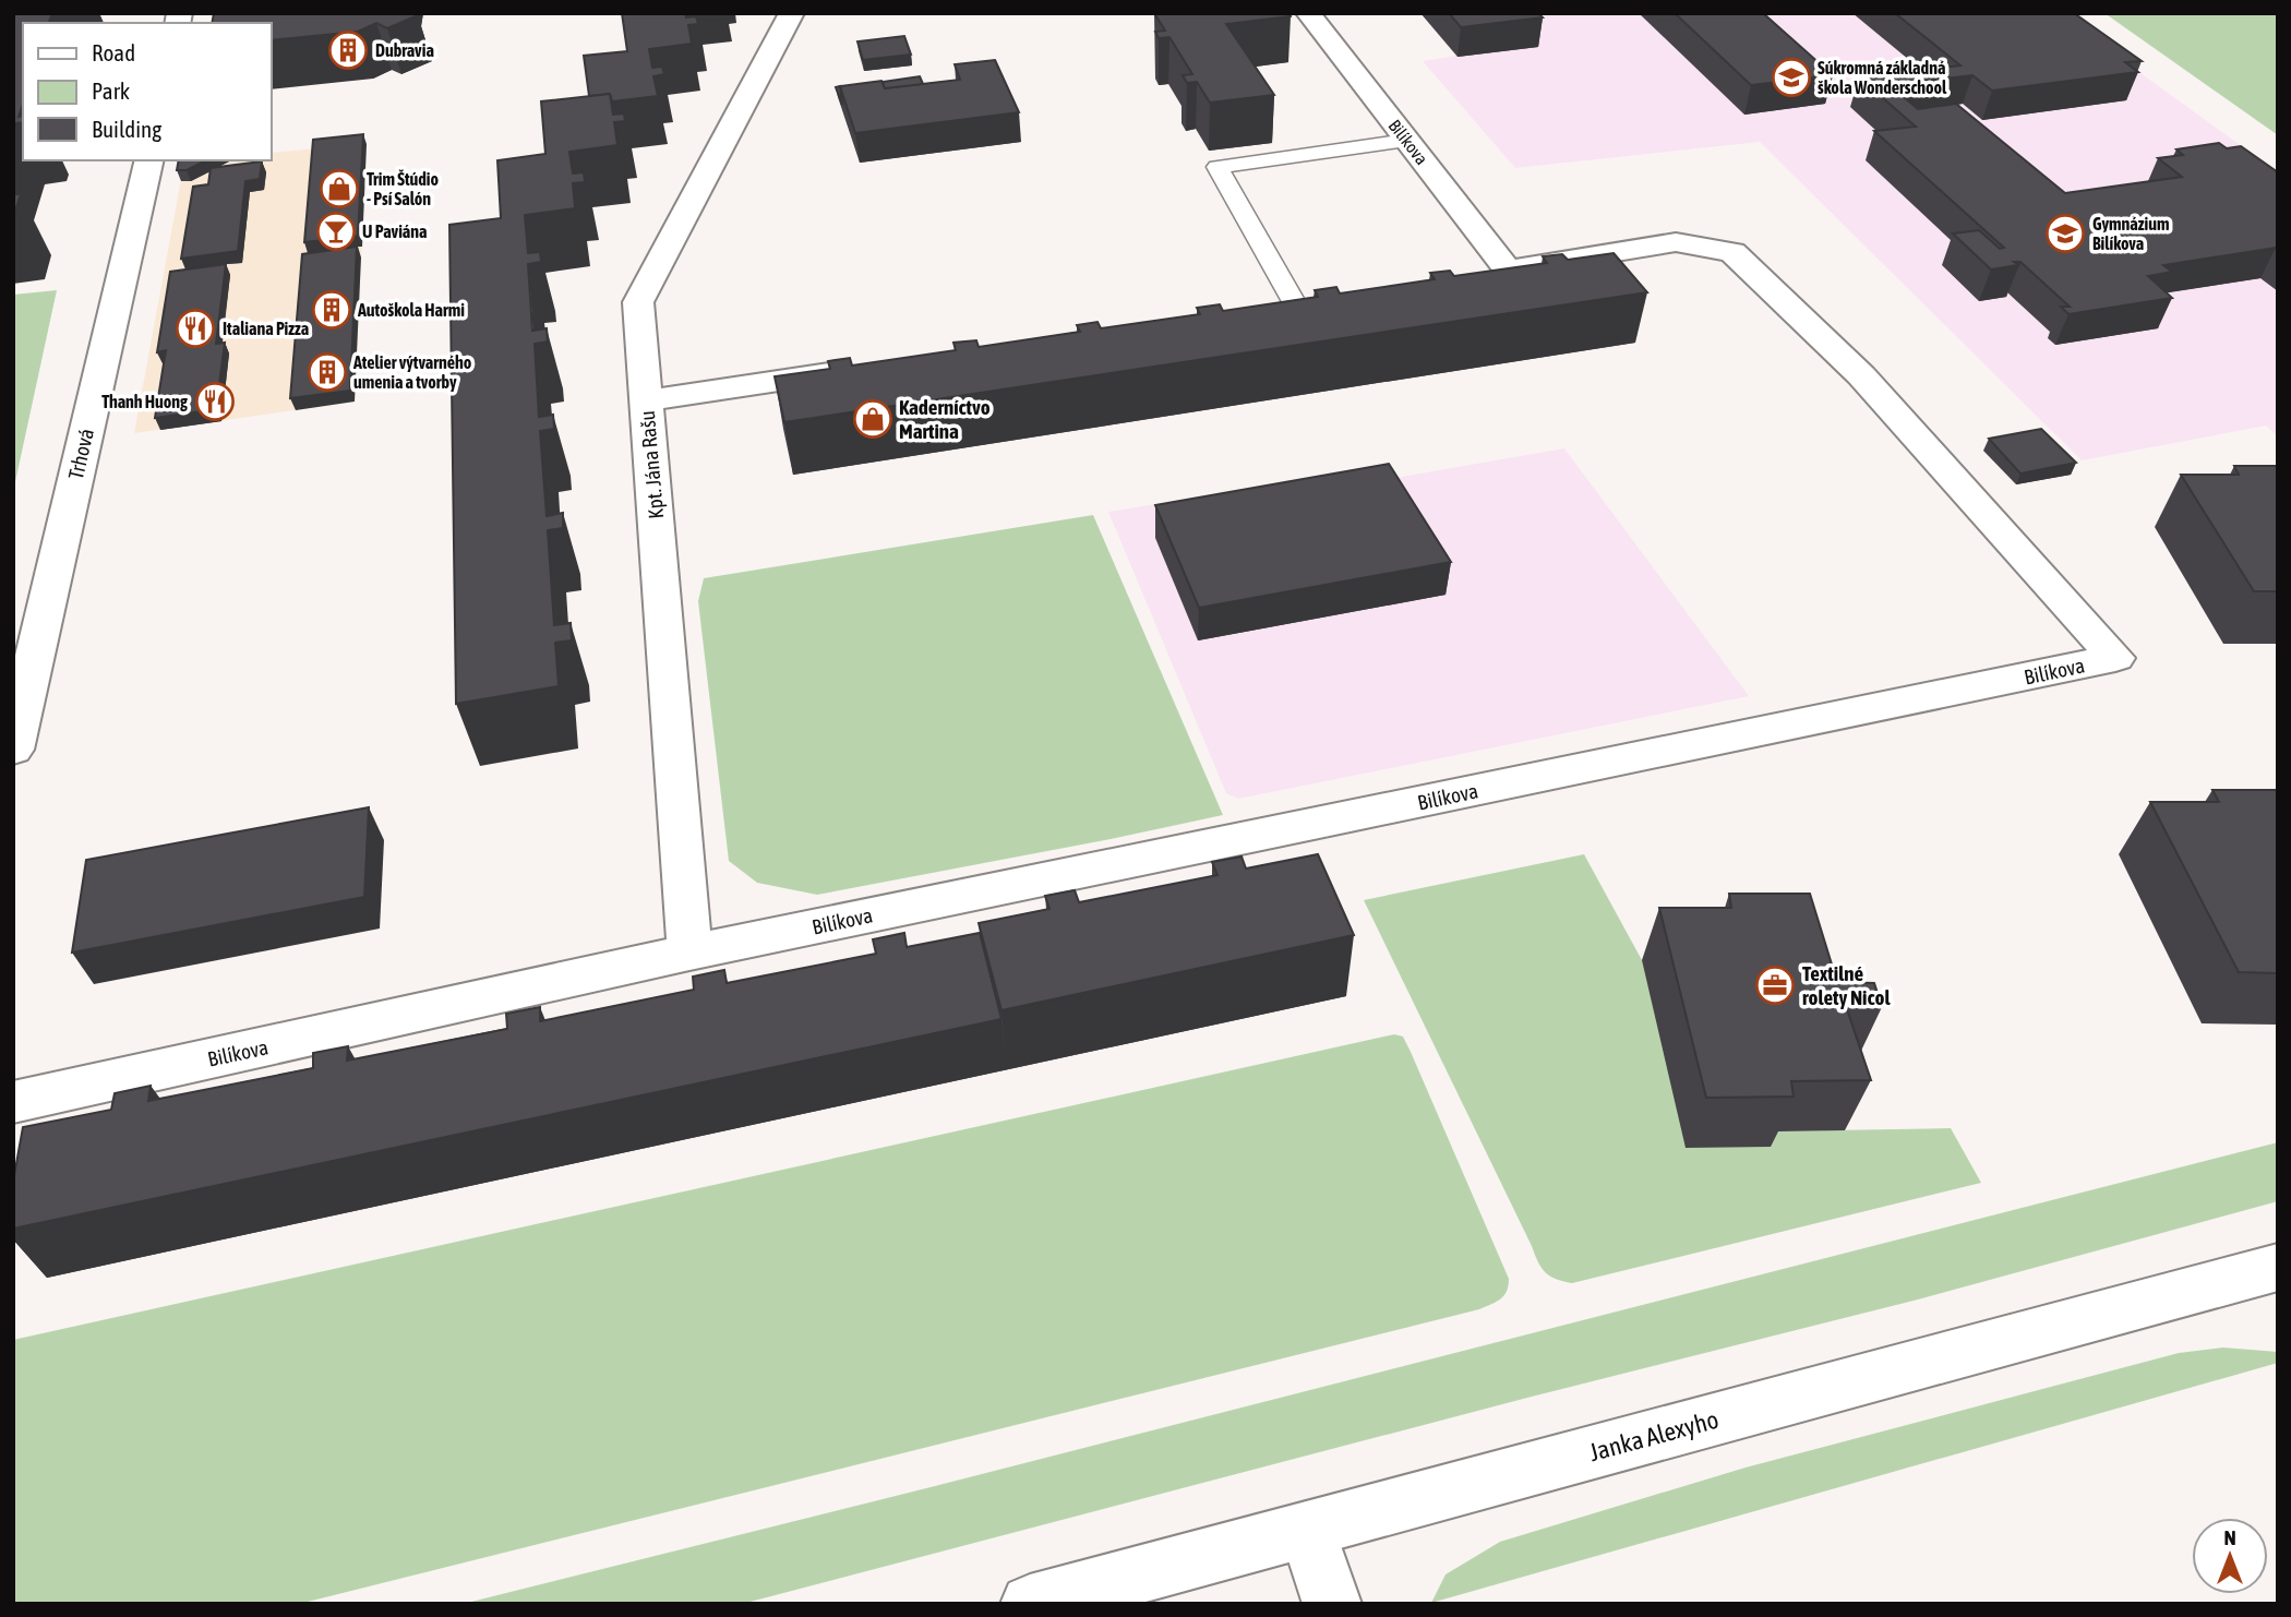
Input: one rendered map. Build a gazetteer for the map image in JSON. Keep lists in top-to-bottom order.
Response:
{
  "streets": {
    "street": [
      "Bilíkova",
      "Trhová",
      "Kpt. Jána Rašu",
      "Janka Alexyho"
    ]
  },
  "crossings": [
    ["Bilíkova", "Kpt. Jána Rašu"]
  ],
  "places": {
    "building": ["Dubravia", "Autoškola Harmi", "Atelier výtvarného umenia a tvorby"],
    "school or university": ["Súkromná základná škola Wonderschool", "Gymnázium Bilíkova"],
    "shop": ["Trim Štúdio - Psí Salón", "Kaderníctvo Martina"],
    "bar": ["U Paviána"],
    "restaurant": ["Italiana Pizza", "Thanh Huong"],
    "office": ["Textilné rolety Nicol"]
  },
  "legend": ["Road", "Park", "Building"],
  "north": "top"
}
